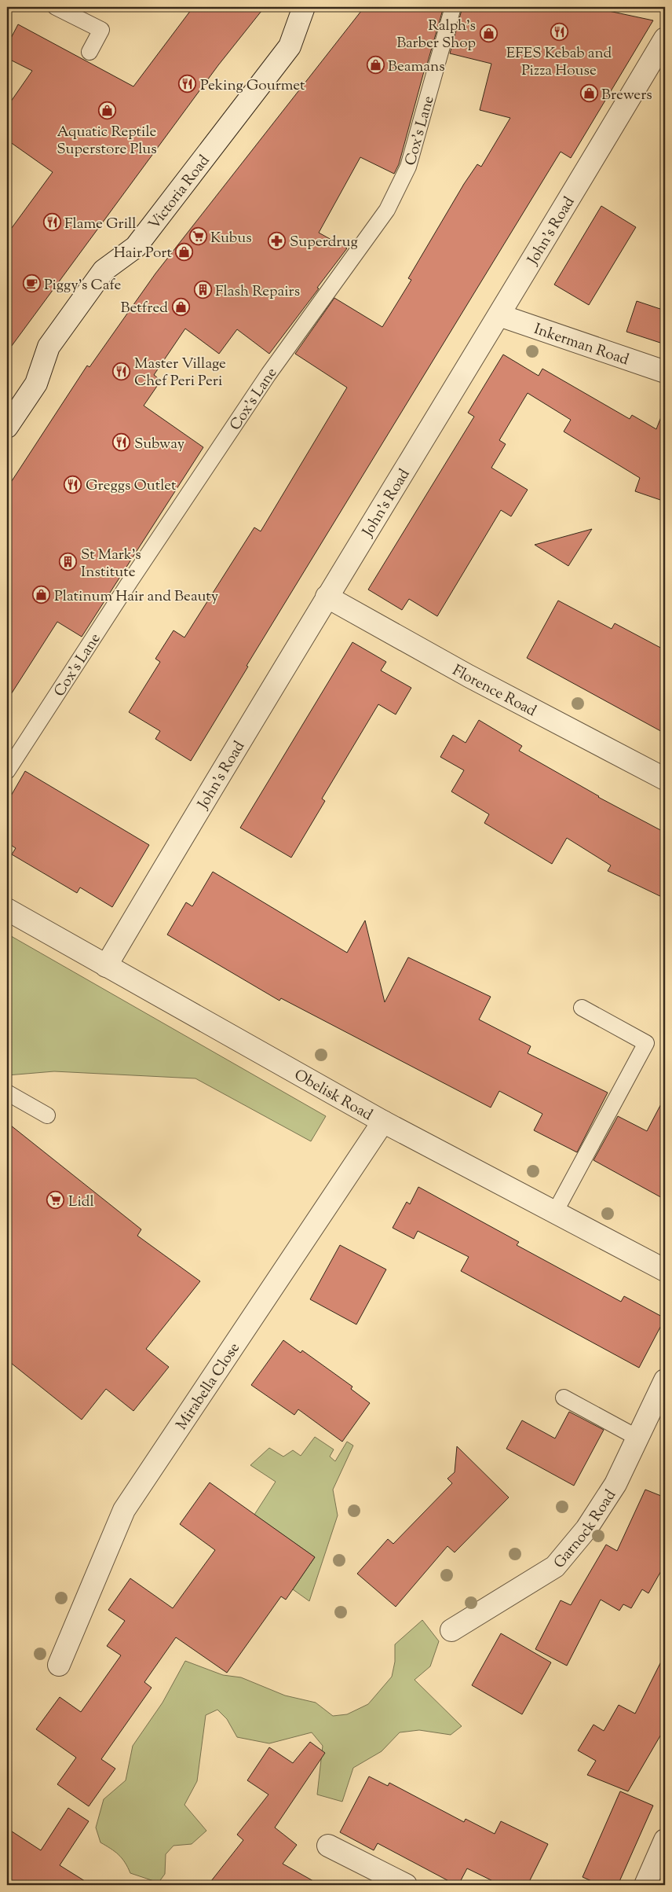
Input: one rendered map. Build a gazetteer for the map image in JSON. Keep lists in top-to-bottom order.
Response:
{
  "streets": {
    "street": [
      "Victoria Road",
      "John's Road",
      "Inkerman Road",
      "Florence Road",
      "Obelisk Road",
      "Mirabella Close",
      "Garnock Road"
    ],
    "lane": ["Cox's Lane"]
  },
  "crossings": [
    ["John's Road", "Inkerman Road"],
    ["John's Road", "Florence Road"],
    ["John's Road", "Obelisk Road"],
    ["Obelisk Road", "Mirabella Close"]
  ],
  "places": {
    "restaurant": [
      "EFES Kebab and Pizza House",
      "Peking Gourmet",
      "Flame Grill",
      "Master Village Chef Peri Peri",
      "Subway",
      "Greggs Outlet"
    ],
    "shop": [
      "Ralph's Barber Shop",
      "Beamans",
      "Brewers",
      "Aquatic Reptile Superstore Plus",
      "Hair Port",
      "Betfred",
      "Platinum Hair and Beauty"
    ],
    "supermarket": ["Kubus", "Lidl"],
    "pharmacy": ["Superdrug"],
    "cafe": ["Piggy's Cafe"],
    "building": ["Flash Repairs", "St Mark's Institute"]
  }
}
